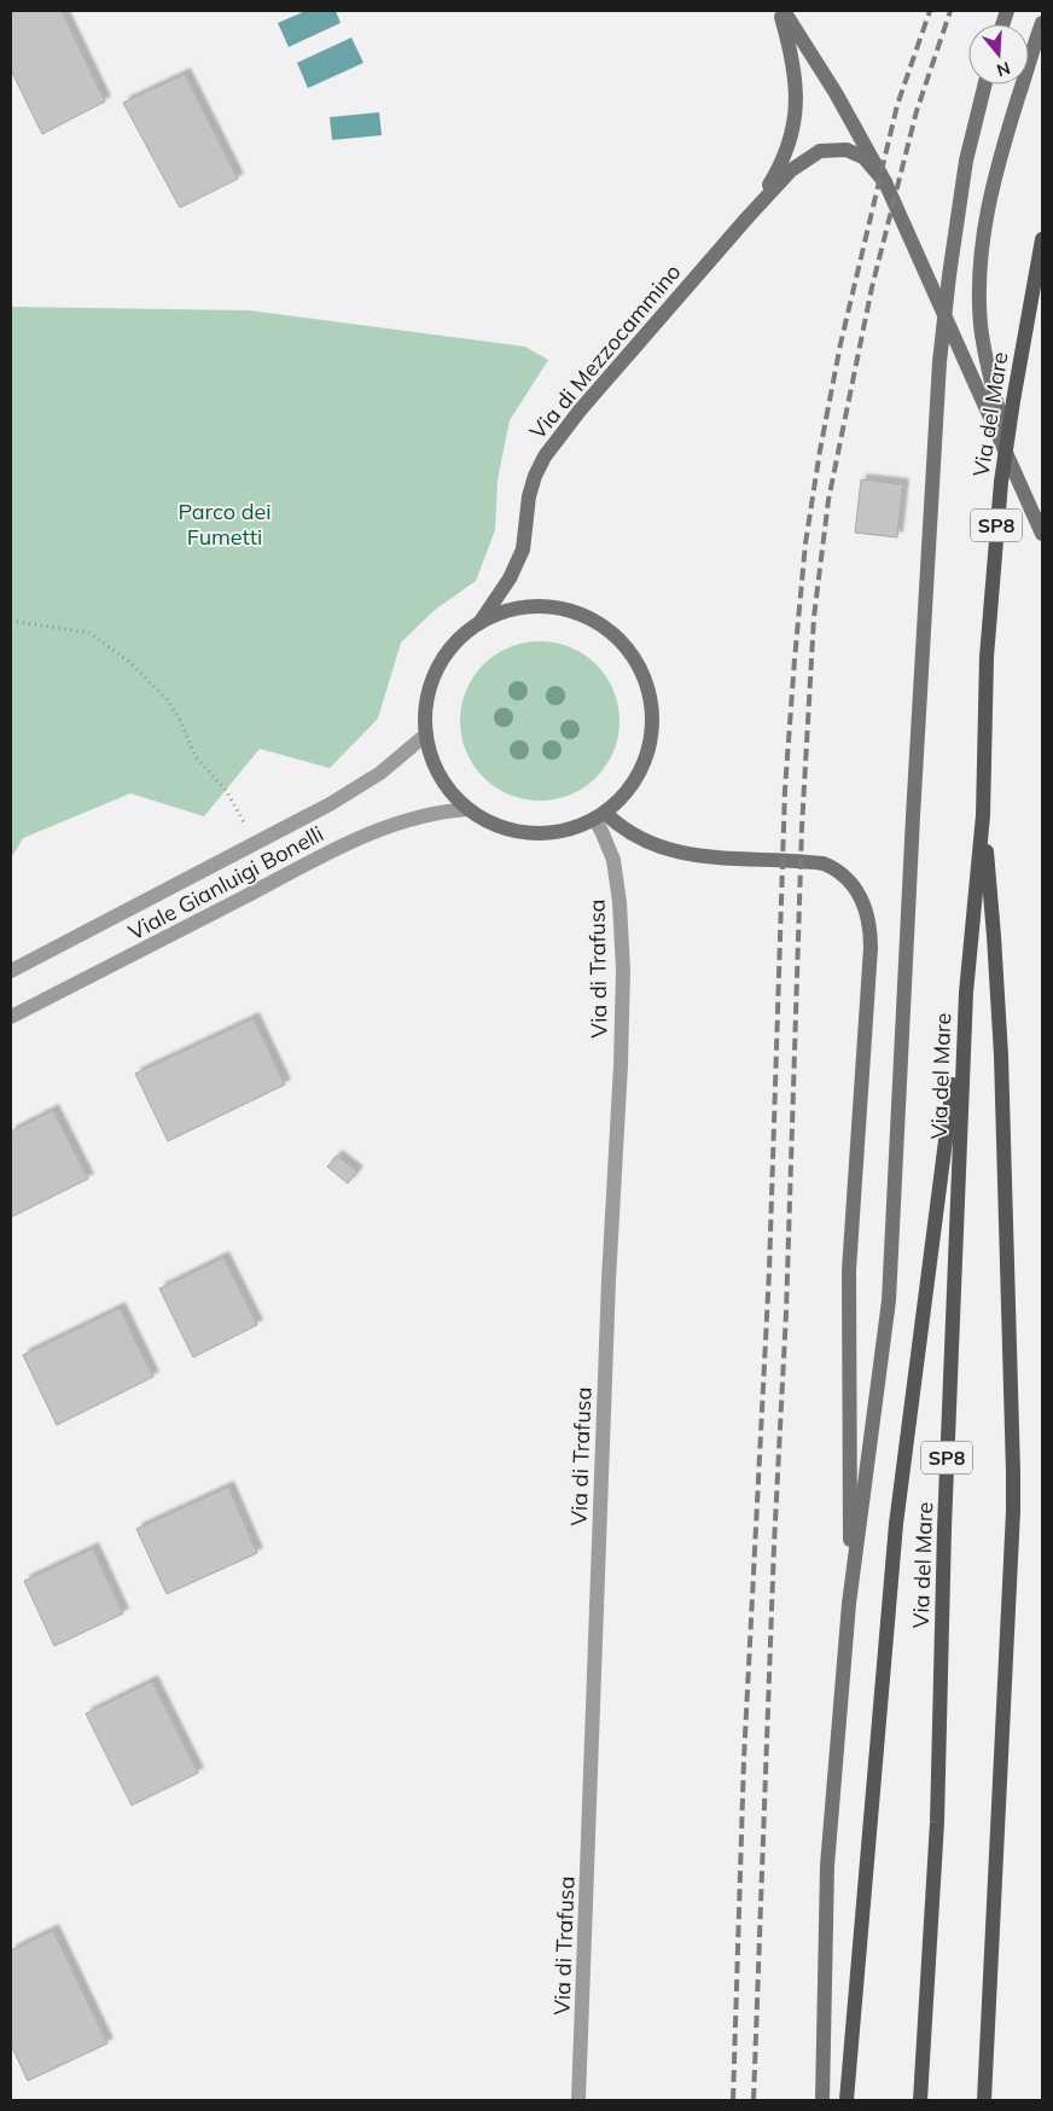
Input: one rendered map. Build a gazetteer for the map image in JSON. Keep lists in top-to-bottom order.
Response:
{
  "streets": {
    "main road": ["Via di Mezzocammino", "Via del Mare", "SP8"],
    "street": ["Viale Gianluigi Bonelli", "Via di Trafusa"]
  },
  "parks": ["Parco dei Fumetti"],
  "north": "bottom"
}
